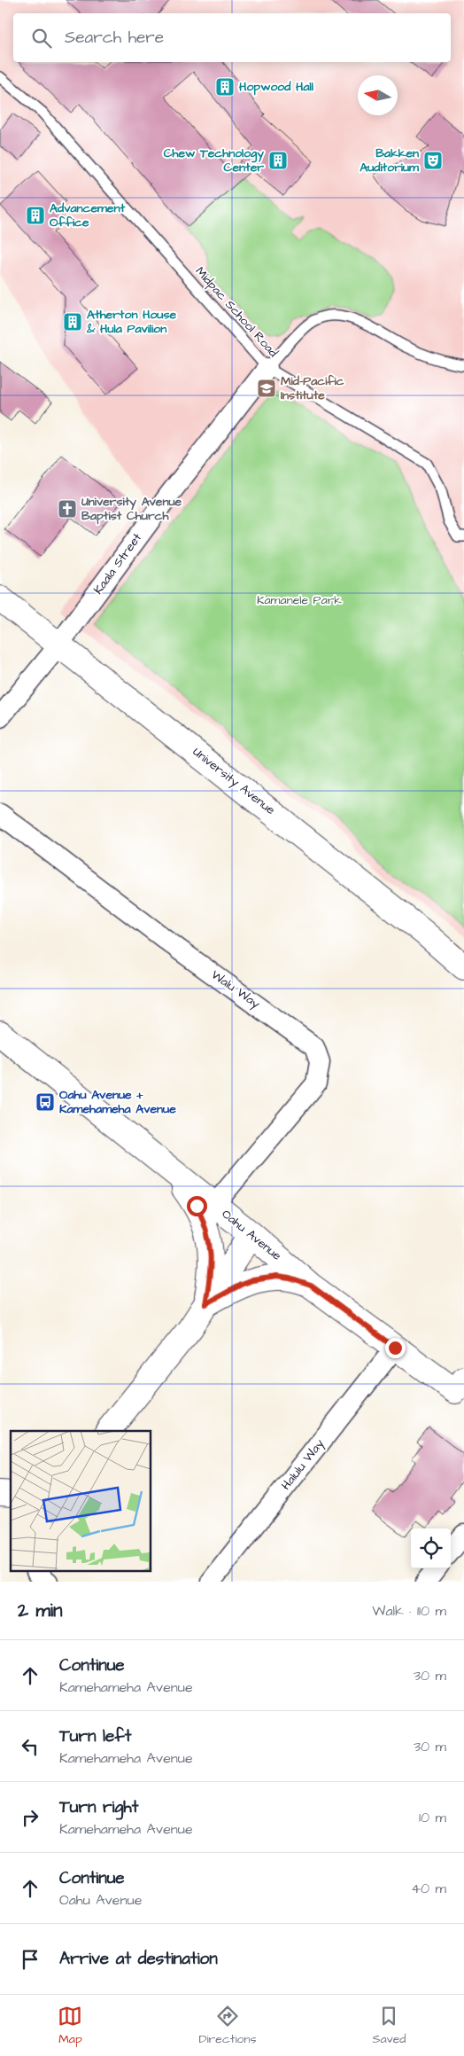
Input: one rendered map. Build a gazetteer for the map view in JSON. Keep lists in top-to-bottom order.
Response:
{
  "streets": {
    "street": [
      "Kaala Street",
      "University Avenue",
      "Walu Way",
      "Oahu Avenue",
      "Halulu Way"
    ],
    "lane": ["Midpac School Road"]
  },
  "crossings": [
    ["Midpac School Road", "Kaala Street"],
    ["Kaala Street", "University Avenue"],
    ["Walu Way", "Oahu Avenue"],
    ["Oahu Avenue", "Halulu Way"]
  ],
  "parks": ["Kamanele Park"],
  "places": {
    "building": [
      "Hopwood Hall",
      "Chew Technology Center",
      "Advancement Office",
      "Atherton House & Hula Pavilion"
    ],
    "theatre": ["Bakken Auditorium"],
    "school or university": ["Mid-Pacific Institute"],
    "church": ["University Avenue Baptist Church"],
    "bus stop": ["Oahu Avenue + Kamehameha Avenue"]
  },
  "north": "left",
  "page": {
    "search": "Search here",
    "heading": ["2 min", "Walk · 110 m"],
    "list": [
      ["Continue", "Kamehameha Avenue", "30 m"],
      ["Turn left", "Kamehameha Avenue", "30 m"],
      ["Turn right", "Kamehameha Avenue", "10 m"],
      ["Continue", "Oahu Avenue", "40 m"],
      "Arrive at destination"
    ],
    "nav": ["Map", "Directions", "Saved"]
  }
}
